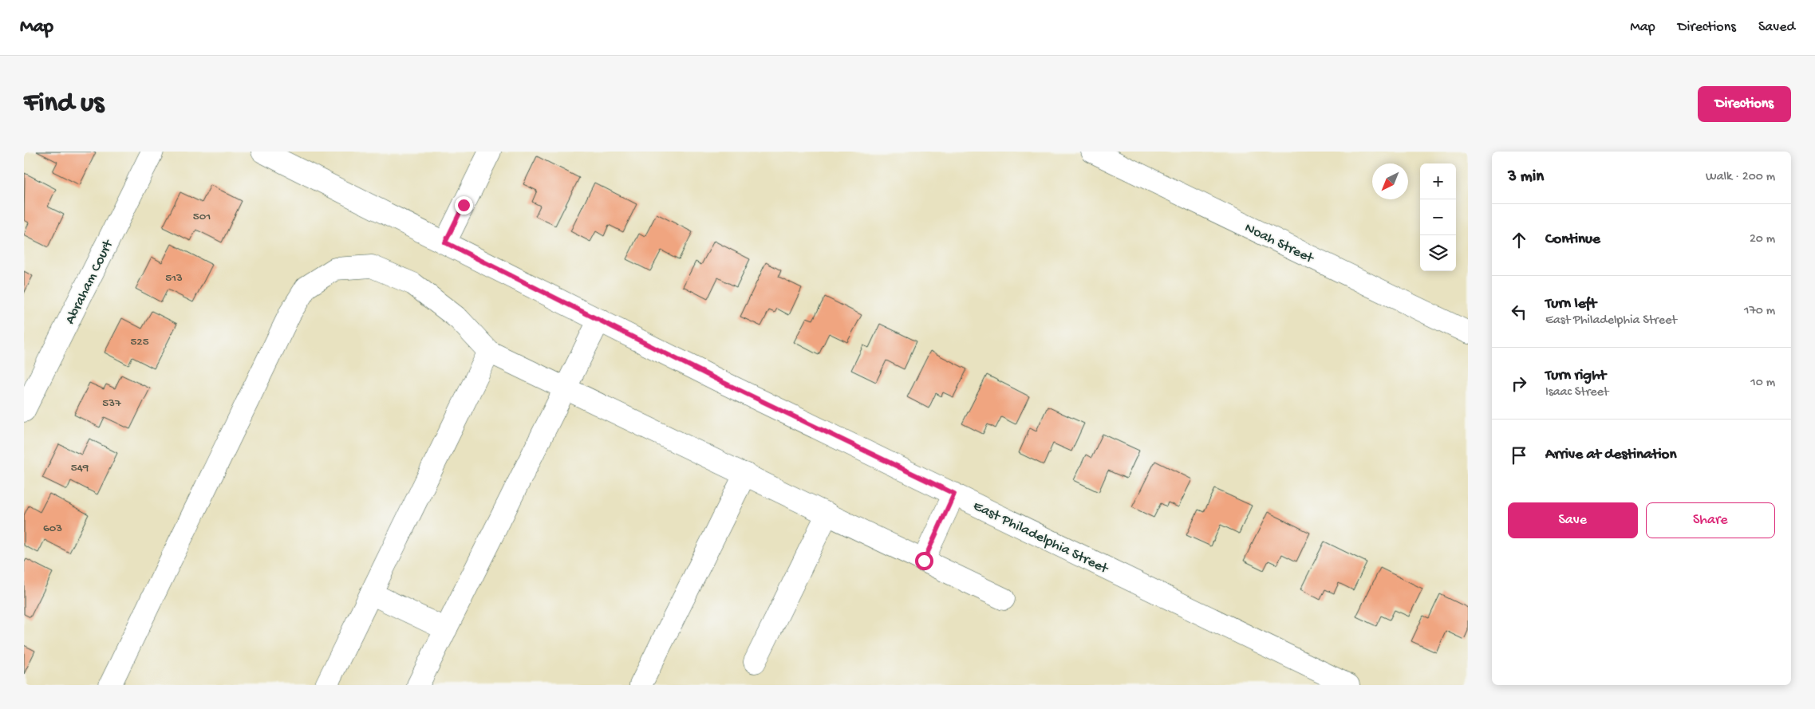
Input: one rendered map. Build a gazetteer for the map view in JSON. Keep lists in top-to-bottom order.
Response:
{
  "streets": {
    "street": ["Noah Street", "Abraham Court", "East Philadelphia Street"]
  },
  "house_numbers": [
    "501",
    "513",
    "525",
    "537",
    "549",
    "603"
  ],
  "north": "bottom left",
  "page": {
    "header": "Map",
    "nav": ["Map", "Directions", "Saved"],
    "buttons": [
      "Directions",
      ["Save", "Share"]
    ],
    "title": "Find us",
    "heading": ["3 min", "Walk · 200 m"],
    "map_buttons": ["+", "−"],
    "list": [
      ["Continue", "20 m"],
      ["Turn left", "East Philadelphia Street", "170 m"],
      ["Turn right", "Isaac Street", "10 m"],
      "Arrive at destination"
    ]
  }
}
